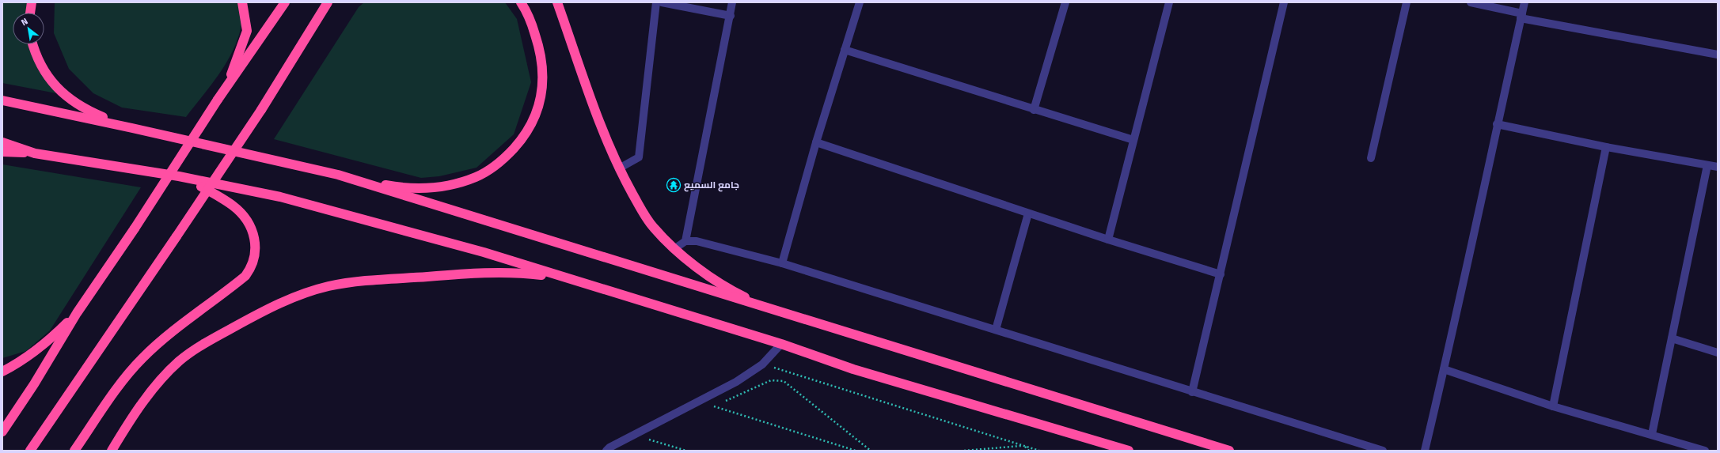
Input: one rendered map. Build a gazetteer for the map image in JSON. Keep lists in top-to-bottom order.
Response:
{
  "places": {
    "temple": ["جامع السميع"]
  },
  "north": "top left"
}
